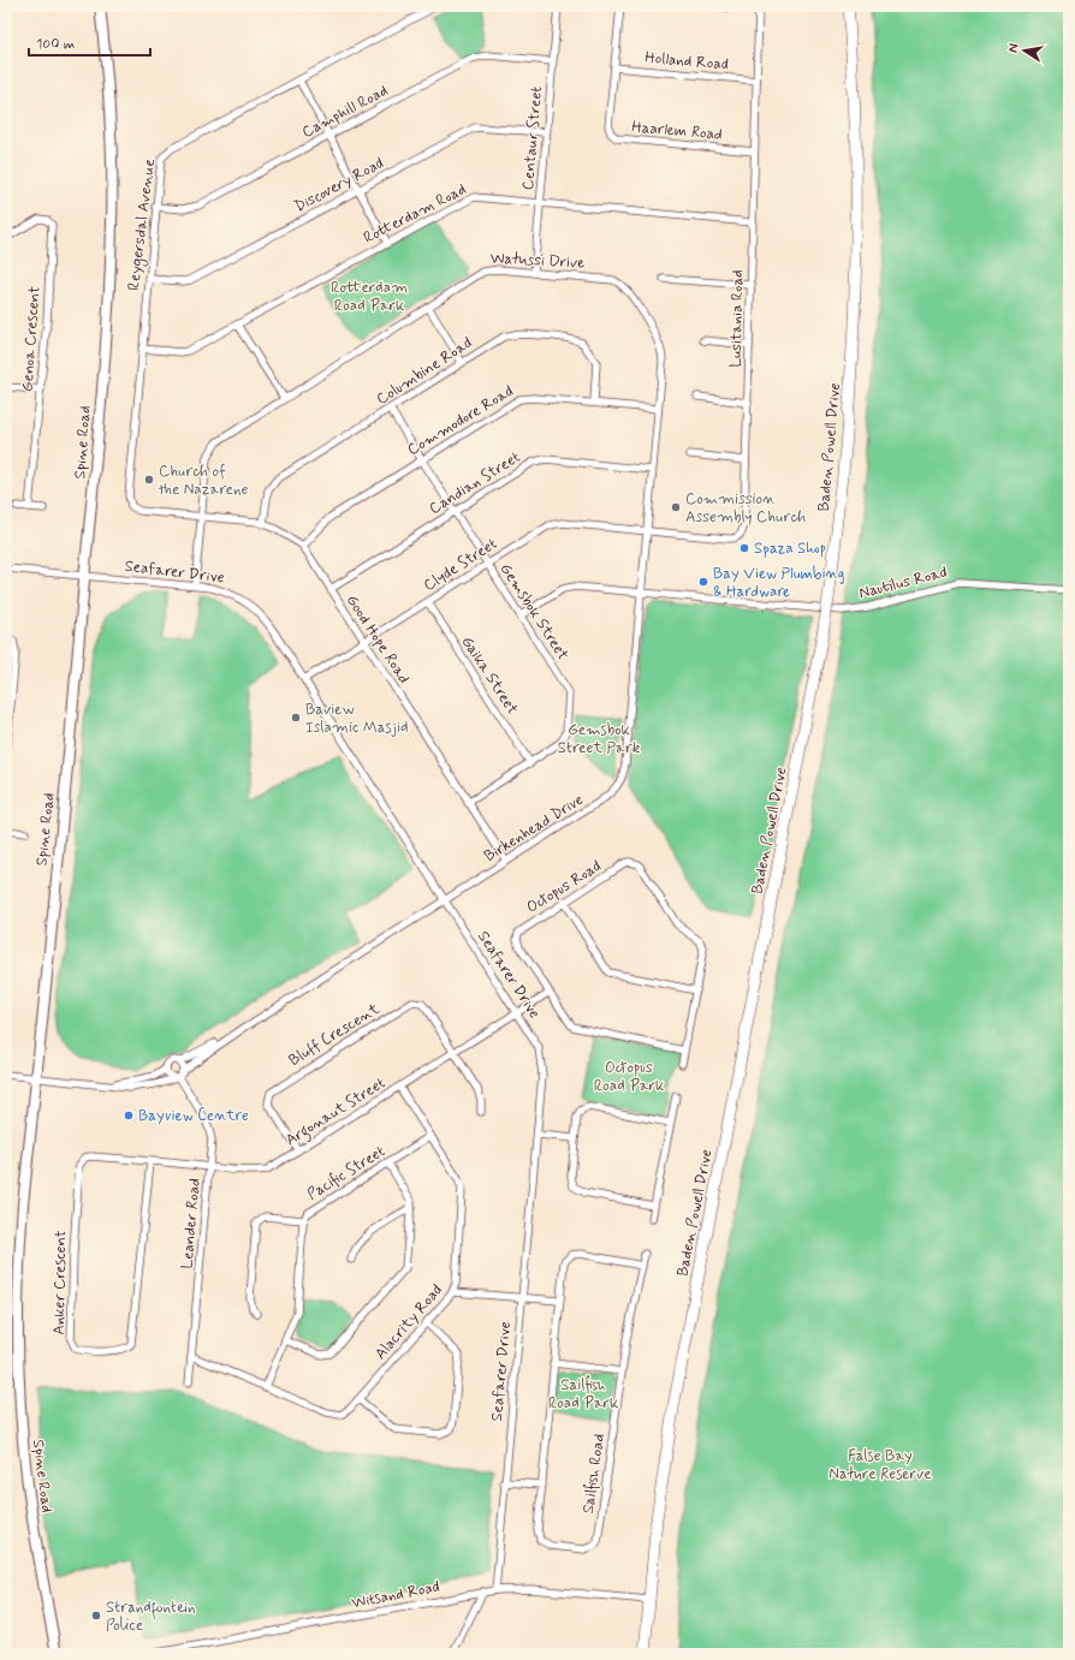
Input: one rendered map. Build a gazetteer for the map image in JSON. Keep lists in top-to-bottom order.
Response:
{
  "streets": {
    "main road": ["Spine Road", "Baden Powell Drive"],
    "street": [
      "Holland Road",
      "Camphill Road",
      "Haarlem Road",
      "Centaur Street",
      "Discovery Road",
      "Rotterdam Road",
      "Reygersdal Avenue",
      "Watussi Drive",
      "Lusitania Road",
      "Genoa Crescent",
      "Columbine Road",
      "Commodore Road",
      "Candian Street",
      "Clyde Street",
      "Seafarer Drive",
      "Nautilus Road",
      "Gemsbok Street",
      "Good Hope Road",
      "Gaika Street",
      "Birkenhead Drive",
      "Octopus Road",
      "Bluff Crescent",
      "Argonaut Street",
      "Pacific Street",
      "Leander Road",
      "Anker Crescent",
      "Alacrity Road",
      "Sailfish Road",
      "Witsand Road"
    ]
  },
  "crossings": [
    ["Holland Road", "Haarlem Road"],
    ["Holland Road", "Lusitania Road"],
    ["Camphill Road", "Centaur Street"],
    ["Camphill Road", "Reygersdal Avenue"],
    ["Haarlem Road", "Lusitania Road"],
    ["Centaur Street", "Discovery Road"],
    ["Centaur Street", "Rotterdam Road"],
    ["Centaur Street", "Watussi Drive"],
    ["Discovery Road", "Reygersdal Avenue"],
    ["Rotterdam Road", "Reygersdal Avenue"],
    ["Rotterdam Road", "Lusitania Road"],
    ["Reygersdal Avenue", "Watussi Drive"],
    ["Reygersdal Avenue", "Good Hope Road"],
    ["Watussi Drive", "Lusitania Road"],
    ["Watussi Drive", "Commodore Road"],
    ["Watussi Drive", "Candian Street"],
    ["Watussi Drive", "Clyde Street"],
    ["Watussi Drive", "Seafarer Drive"],
    ["Watussi Drive", "Good Hope Road"],
    ["Watussi Drive", "Birkenhead Drive"],
    ["Lusitania Road", "Clyde Street"],
    ["Lusitania Road", "Birkenhead Drive"],
    ["Columbine Road", "Commodore Road"],
    ["Columbine Road", "Gemsbok Street"],
    ["Columbine Road", "Good Hope Road"],
    ["Commodore Road", "Gemsbok Street"],
    ["Commodore Road", "Good Hope Road"],
    ["Spine Road", "Seafarer Drive"],
    ["Spine Road", "Birkenhead Drive"],
    ["Baden Powell Drive", "Witsand Road"],
    ["Candian Street", "Gemsbok Street"],
    ["Candian Street", "Good Hope Road"],
    ["Clyde Street", "Seafarer Drive"],
    ["Clyde Street", "Gemsbok Street"],
    ["Clyde Street", "Good Hope Road"],
    ["Clyde Street", "Gaika Street"],
    ["Clyde Street", "Birkenhead Drive"],
    ["Seafarer Drive", "Birkenhead Drive"],
    ["Seafarer Drive", "Argonaut Street"],
    ["Seafarer Drive", "Witsand Road"],
    ["Nautilus Road", "Gemsbok Street"],
    ["Nautilus Road", "Birkenhead Drive"],
    ["Gemsbok Street", "Good Hope Road"],
    ["Gemsbok Street", "Gaika Street"],
    ["Good Hope Road", "Birkenhead Drive"],
    ["Birkenhead Drive", "Leander Road"],
    ["Octopus Road", "Argonaut Street"],
    ["Bluff Crescent", "Argonaut Street"],
    ["Argonaut Street", "Leander Road"],
    ["Argonaut Street", "Anker Crescent"],
    ["Argonaut Street", "Alacrity Road"],
    ["Pacific Street", "Alacrity Road"],
    ["Leander Road", "Alacrity Road"]
  ],
  "parks": [
    "Rotterdam Road Park",
    "Gemsbok Street Park",
    "Octopus Road Park",
    "Sailfish Road Park",
    "False Bay Nature Reserve"
  ],
  "places": [
    "Church of the Nazarene",
    "Commission Assembly Church",
    "Spaza Shop",
    "Bay View Plumbing & Hardware",
    "Baview Islamic Masjid",
    "Bayview Centre",
    "Strandfontein Police"
  ],
  "scale_bar": "100 m",
  "north": "left"
}
